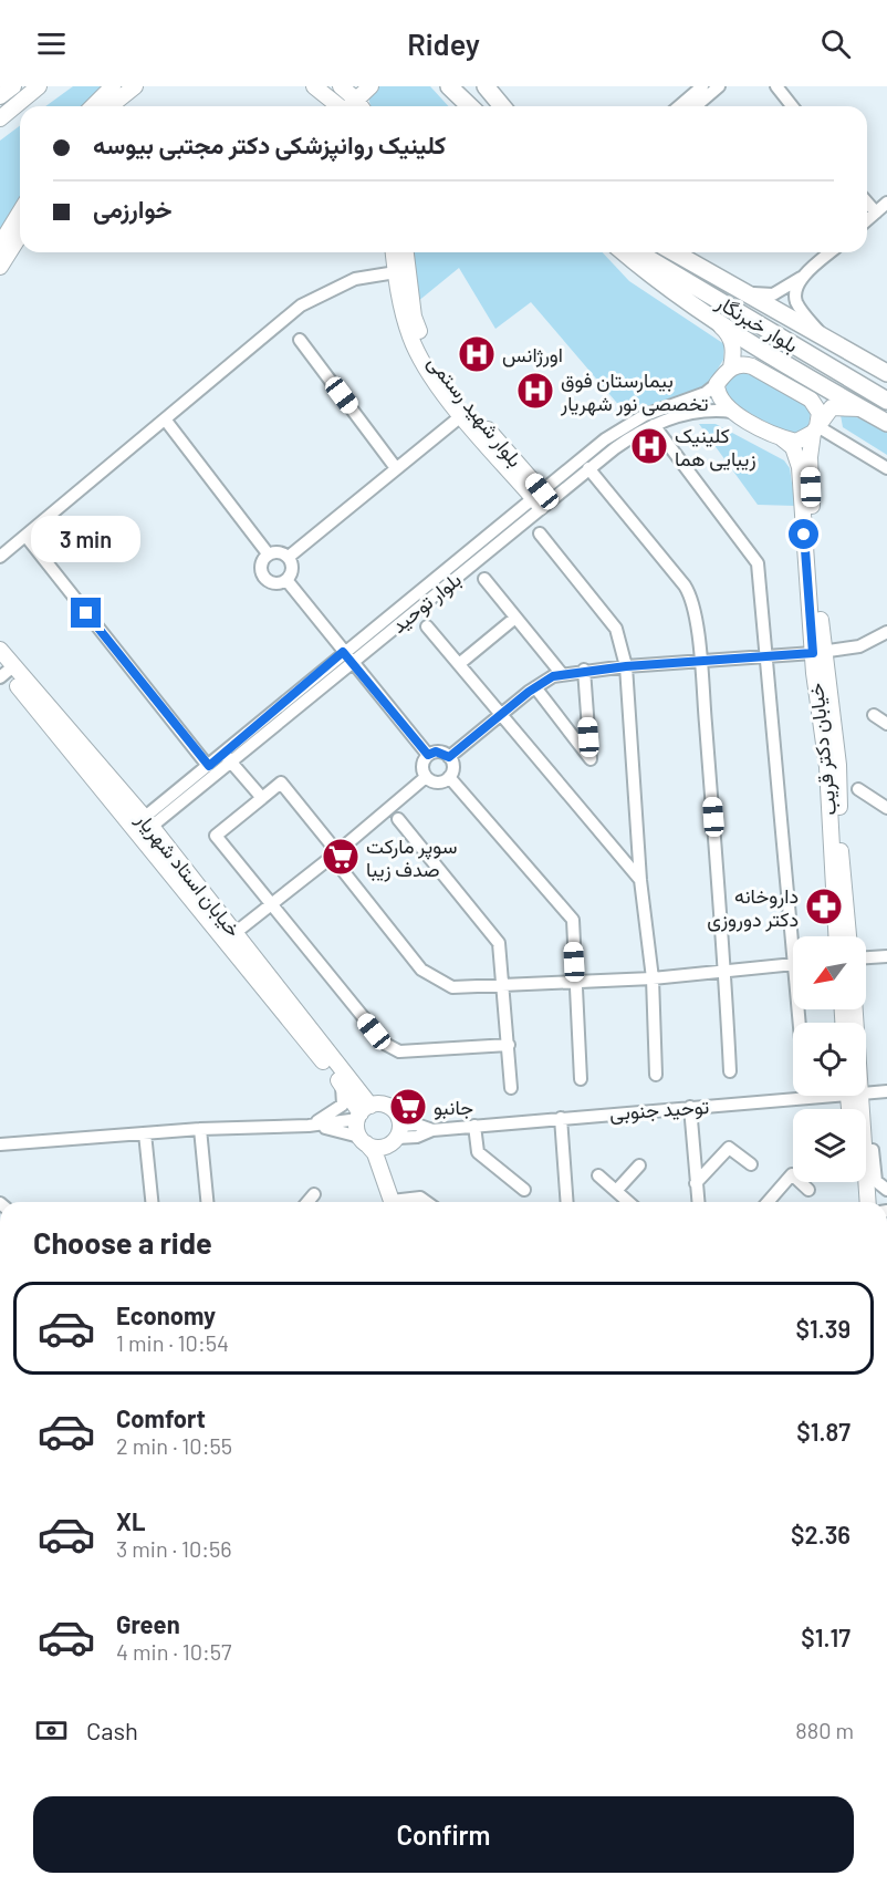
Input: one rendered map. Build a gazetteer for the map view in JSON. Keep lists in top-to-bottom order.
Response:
{
  "streets": {
    "highway": ["بلوار خبرنگار"],
    "main road": ["بلوار شهید رستمی", "خیابان دکتر قریب", "خیابان استاد شهریار"],
    "street": ["بلوار توحید", "توحید جنوبی"]
  },
  "crossings": [
    ["بلوار شهید رستمی", "بلوار توحید"],
    ["بلوار توحید", "خیابان استاد شهریار"],
    ["خیابان استاد شهریار", "توحید جنوبی"]
  ],
  "places": {
    "hospital": ["اورژانس", "بیمارستان فوق تخصصی نور شهریار", "کلینیک زیبایی هما"],
    "supermarket": ["سوپر مارکت صدف زیبا", "جانبو"],
    "pharmacy": ["داروخانه دکتر دوروزی"]
  },
  "north": "bottom left",
  "page": {
    "header": "Ridey",
    "banner": ["کلینیک روانپزشکی دکتر مجتبی بیوسه", "خوارزمی"],
    "bubble": "3 min",
    "heading": "Choose a ride",
    "list": [
      {
        "name": "Economy",
        "note": "1 min · 10:54",
        "value": "$1.39"
      },
      {
        "name": "Comfort",
        "note": "2 min · 10:55",
        "value": "$1.87"
      },
      {
        "name": "XL",
        "note": "3 min · 10:56",
        "value": "$2.36"
      },
      {
        "name": "Green",
        "note": "4 min · 10:57",
        "value": "$1.17"
      }
    ],
    "pay": ["Cash", "880 m"],
    "buttons": "Confirm"
  }
}
